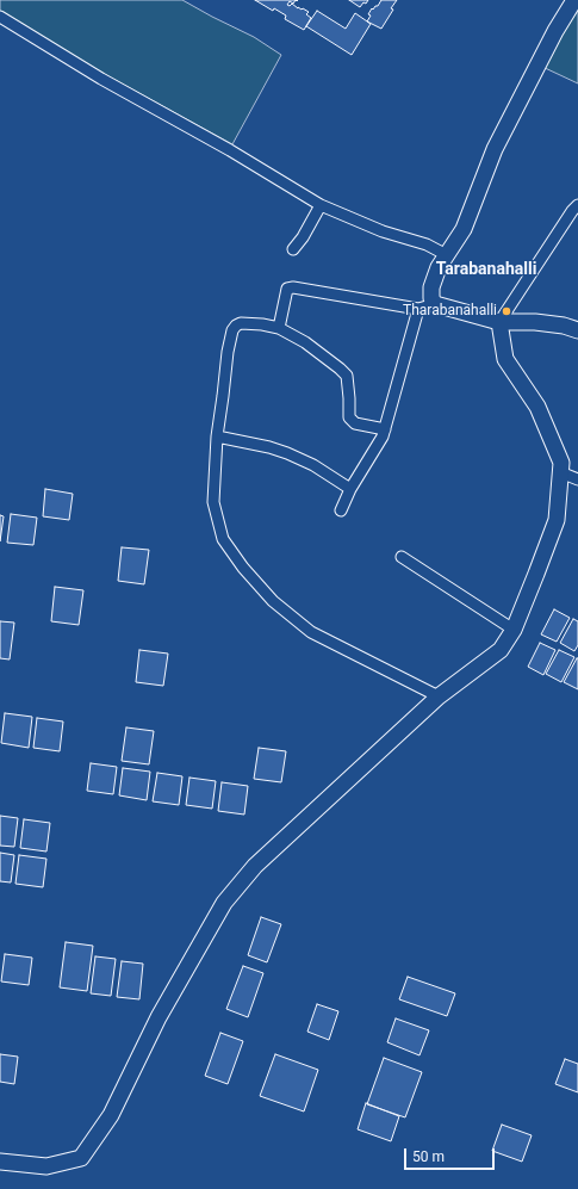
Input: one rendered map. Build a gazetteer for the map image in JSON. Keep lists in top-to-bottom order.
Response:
{
  "districts": ["Tarabanahalli"],
  "places": ["Tharabanahalli"],
  "scale_bar": "50 m"
}
